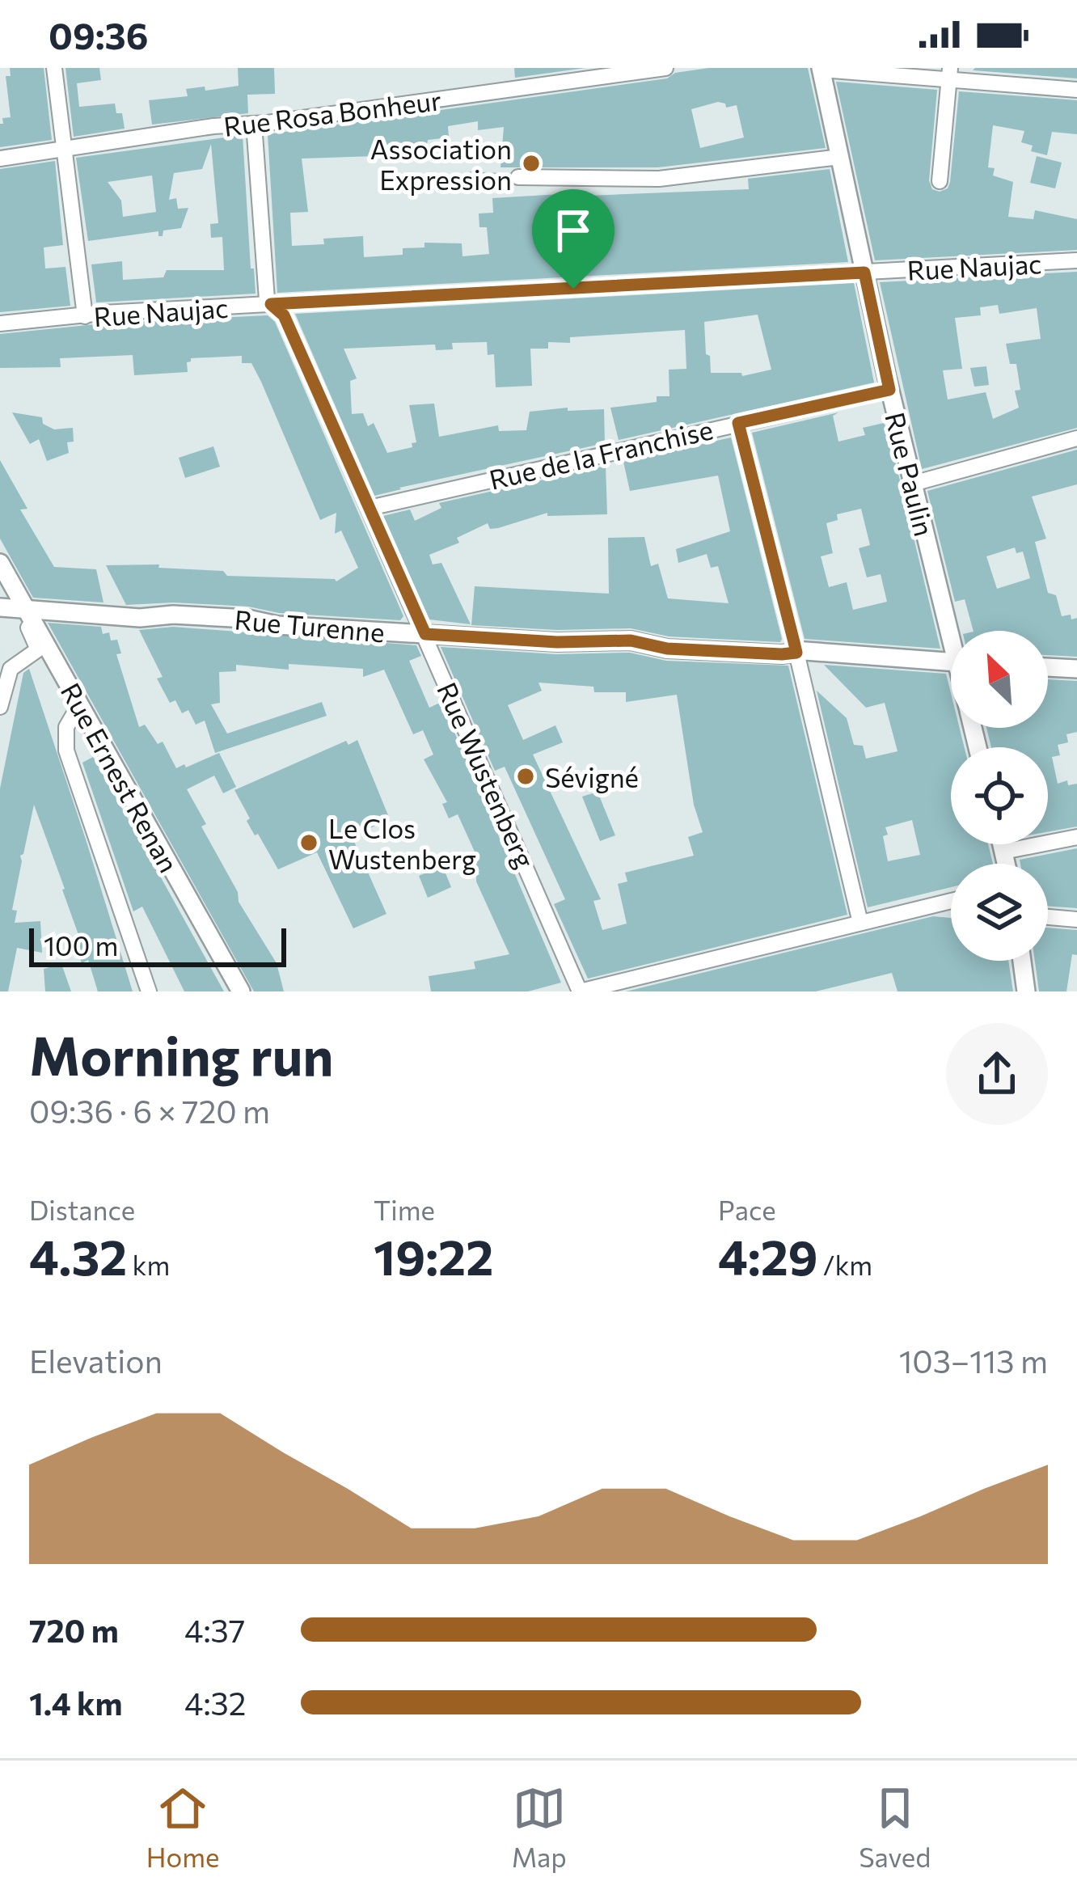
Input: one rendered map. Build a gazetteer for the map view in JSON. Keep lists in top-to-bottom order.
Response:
{
  "streets": {
    "street": [
      "Rue Rosa Bonheur",
      "Rue Naujac",
      "Rue de la Franchise",
      "Rue Paulin",
      "Rue Turenne",
      "Rue Wustenberg",
      "Rue Ernest Renan"
    ]
  },
  "crossings": [
    ["Rue Rosa Bonheur", "Rue Wustenberg"],
    ["Rue Naujac", "Rue Paulin"],
    ["Rue Naujac", "Rue Wustenberg"],
    ["Rue de la Franchise", "Rue Paulin"],
    ["Rue de la Franchise", "Rue Wustenberg"],
    ["Rue Turenne", "Rue Wustenberg"],
    ["Rue Turenne", "Rue Ernest Renan"]
  ],
  "places": ["Association Expression", "Sévigné", "Le Clos Wustenberg"],
  "scale_bar": "100 m",
  "north": "top left",
  "page": {
    "status": "09:36",
    "scale": "100 m",
    "heading": ["Morning run", "09:36 · 6 × 720 m"],
    "stats": [
      ["Distance", "4.32 km"],
      ["Time", "19:22"],
      ["Pace", "4:29 /km"]
    ],
    "chart": ["Elevation", "103–113 m"],
    "list": [
      {
        "name": "720 m",
        "note": "4:37"
      },
      {
        "name": "1.4 km",
        "note": "4:32"
      }
    ],
    "tabs": ["Home", "Map", "Saved"]
  }
}
